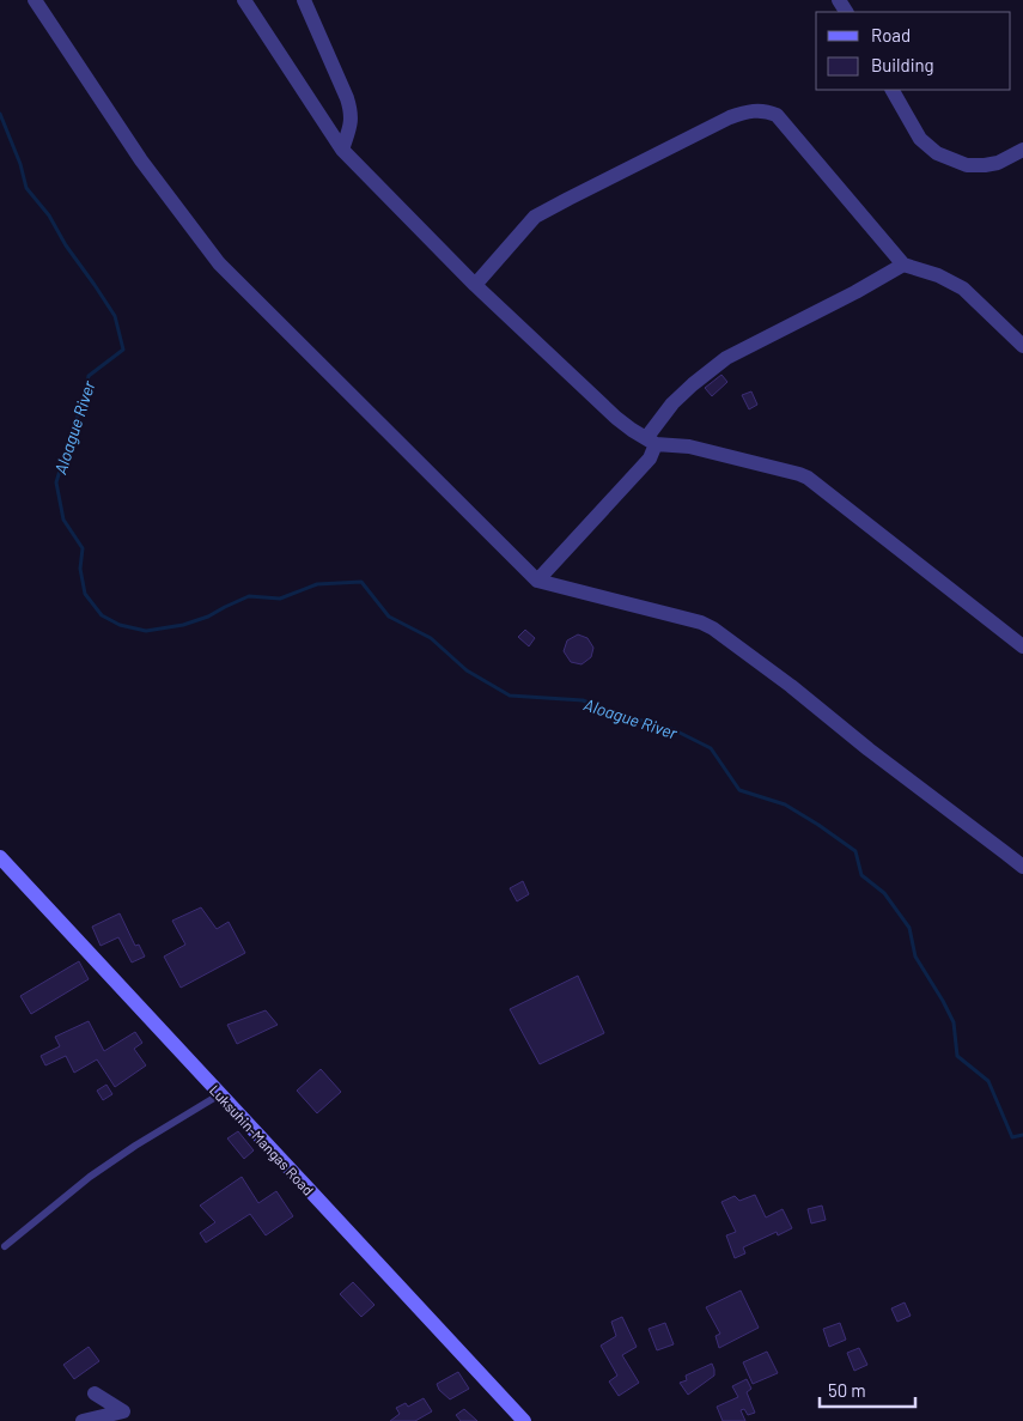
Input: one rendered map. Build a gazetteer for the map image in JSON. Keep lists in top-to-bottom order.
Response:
{
  "streets": {
    "main road": ["Luksuhin-Mangas Road"]
  },
  "water": ["Aloague River"],
  "legend": ["Road", "Building"],
  "scale_bar": "50 m"
}
